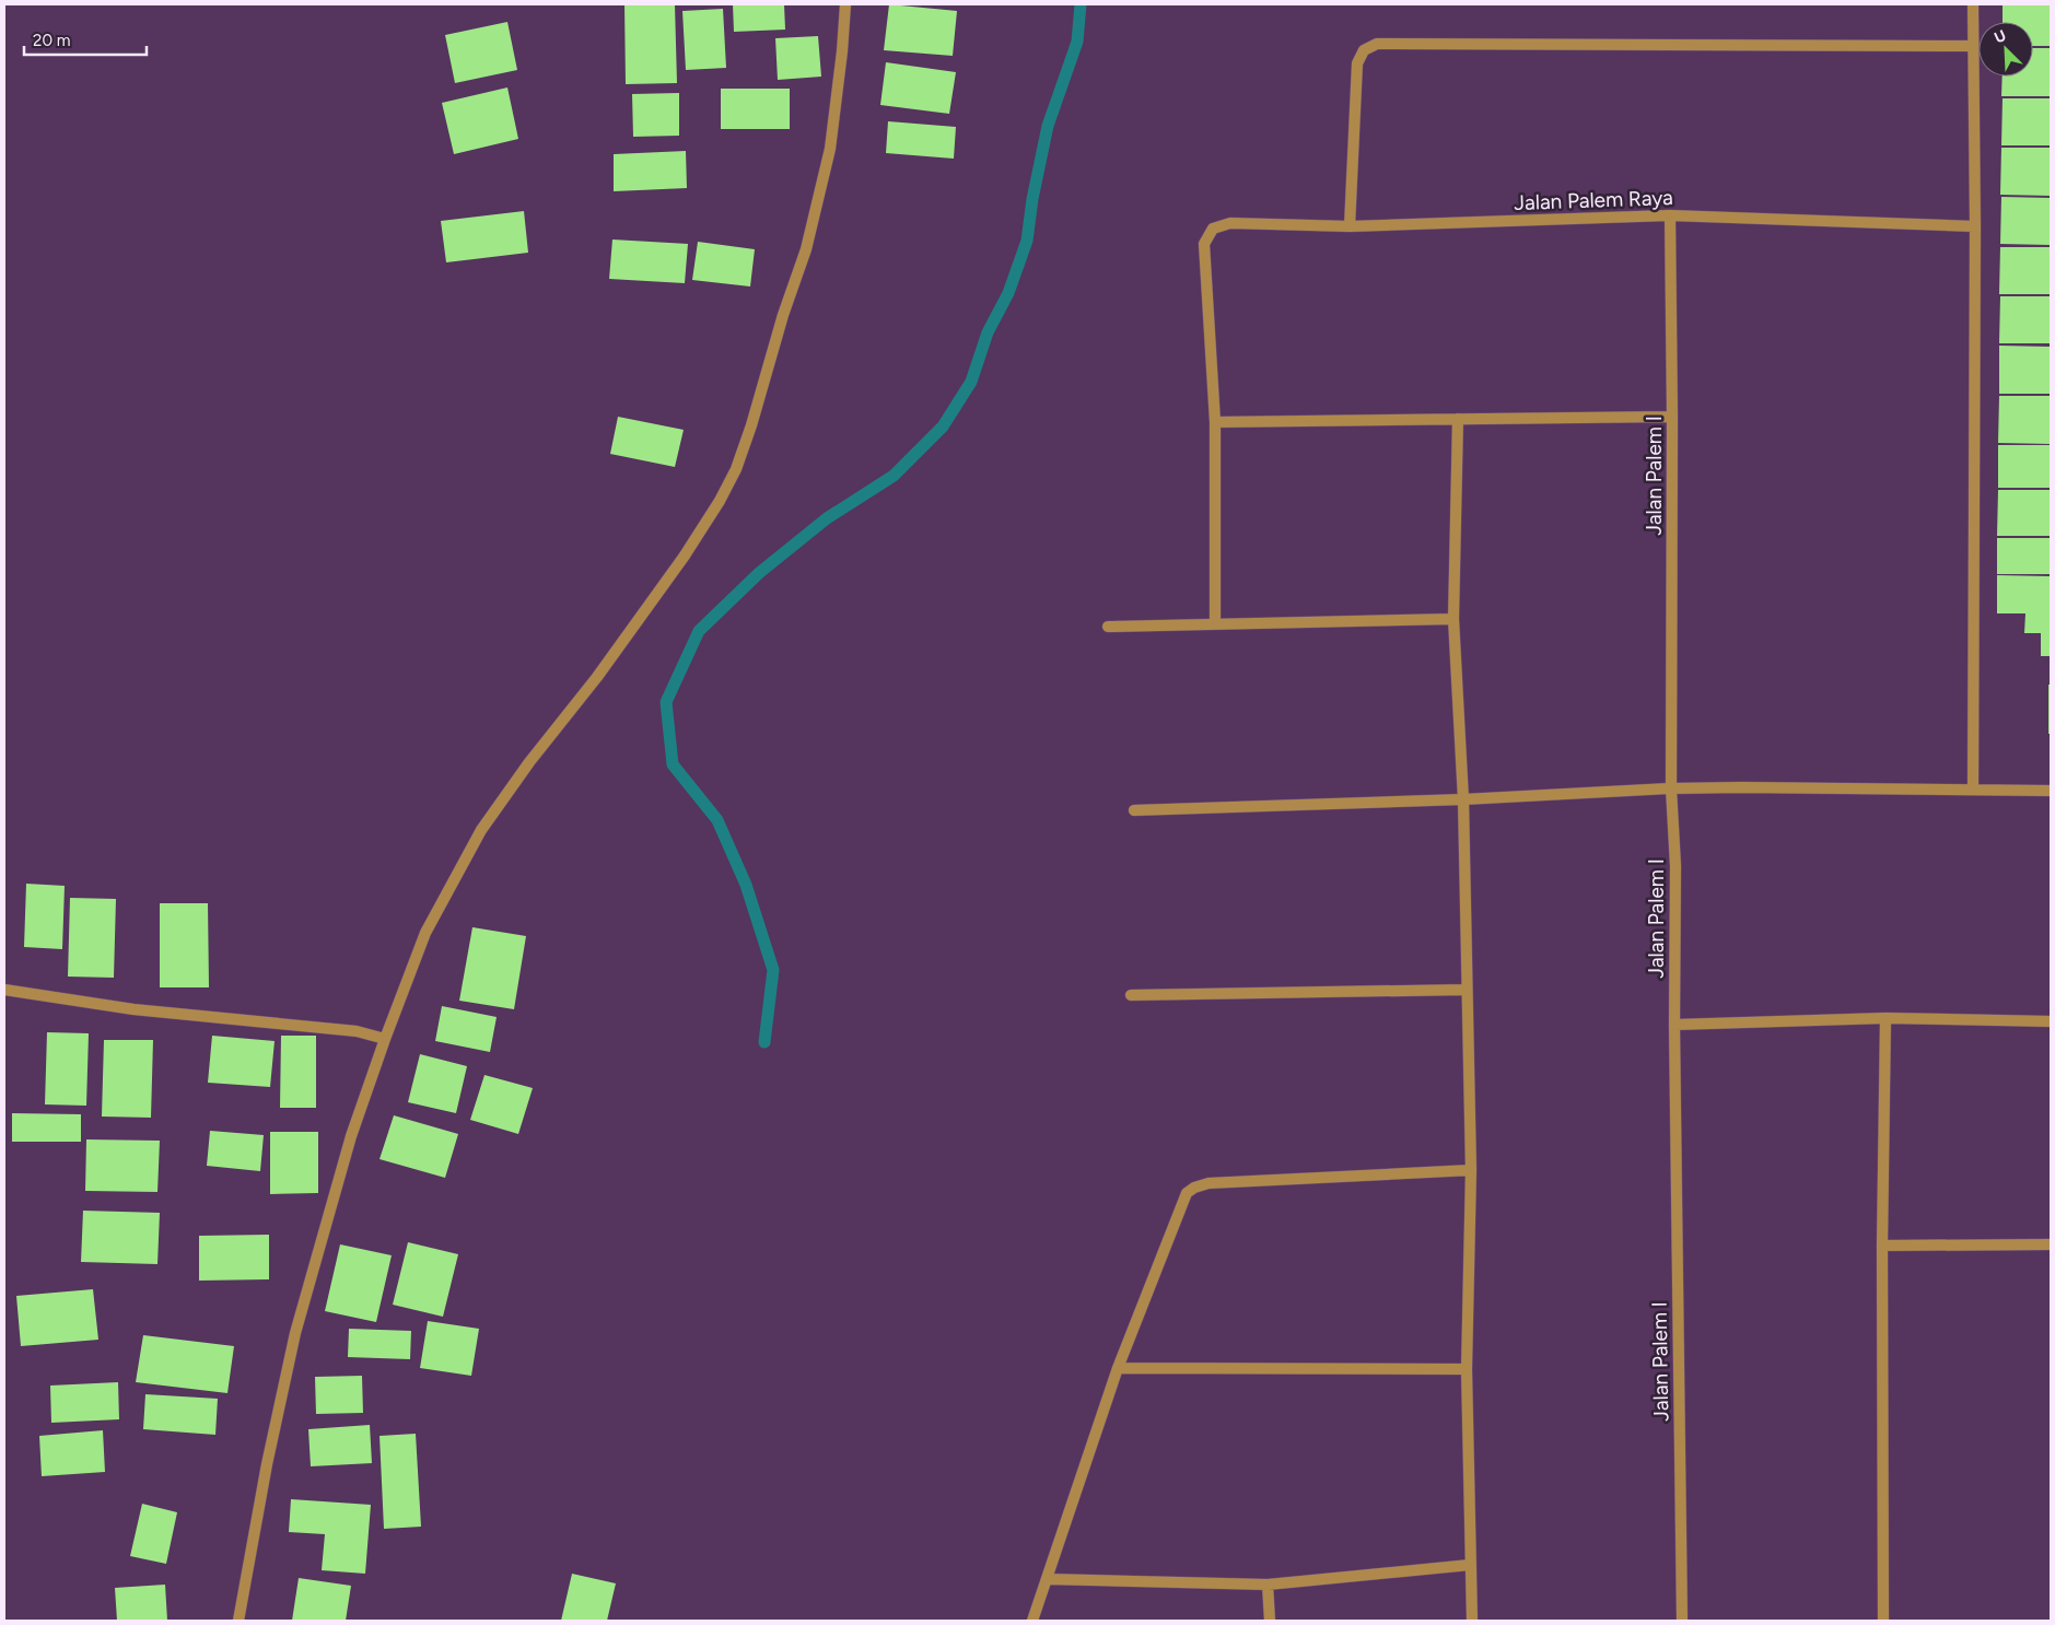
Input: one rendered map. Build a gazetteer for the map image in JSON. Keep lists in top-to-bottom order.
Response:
{
  "streets": {
    "street": ["Jalan Palem Raya", "Jalan Palem I"]
  },
  "crossings": [
    ["Jalan Palem Raya", "Jalan Palem I"]
  ],
  "scale_bar": "20 m",
  "north": "top left"
}
